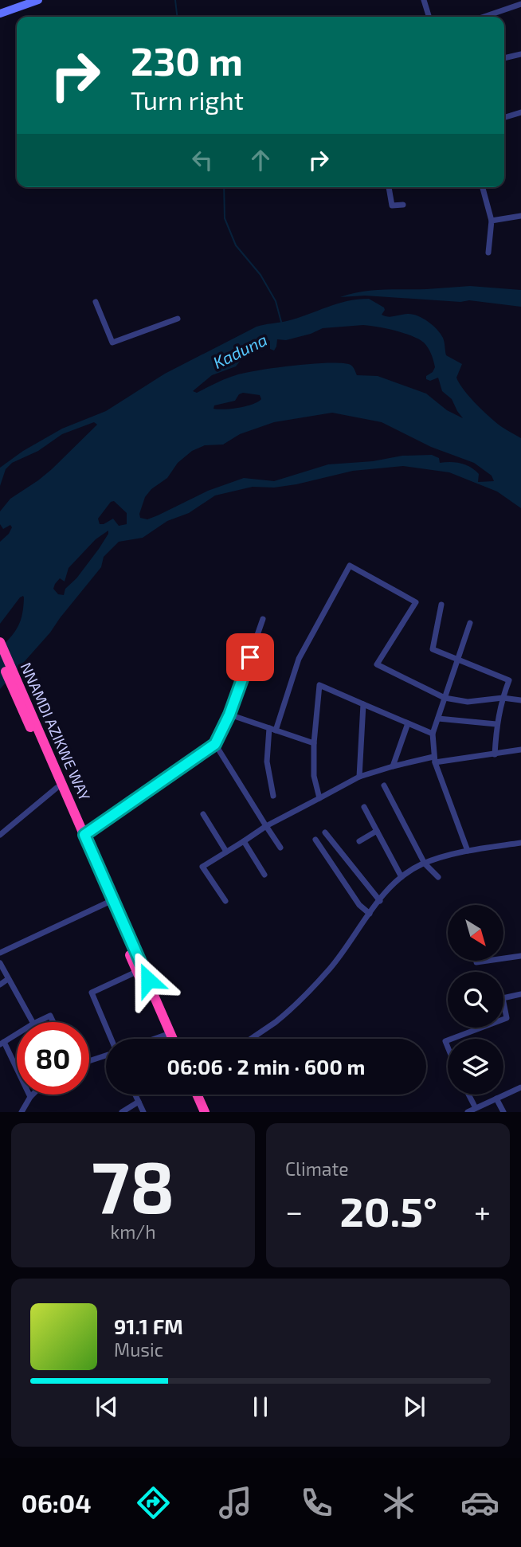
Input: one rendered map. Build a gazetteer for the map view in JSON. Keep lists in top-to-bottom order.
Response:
{
  "streets": {
    "highway": ["NNAMDI AZIKWE WAY"]
  },
  "water": ["Kaduna"],
  "north": "bottom right",
  "page": {
    "turn": ["230 m", "Turn right"],
    "limit": "80",
    "trip": "06:06 · 2 min · 600 m",
    "tile": [
      ["78", "km/h"],
      "Climate"
    ],
    "heat": ["−", "20.5°", "+"],
    "song": ["91.1 FM", "Music"],
    "tabs": "06:04"
  }
}
